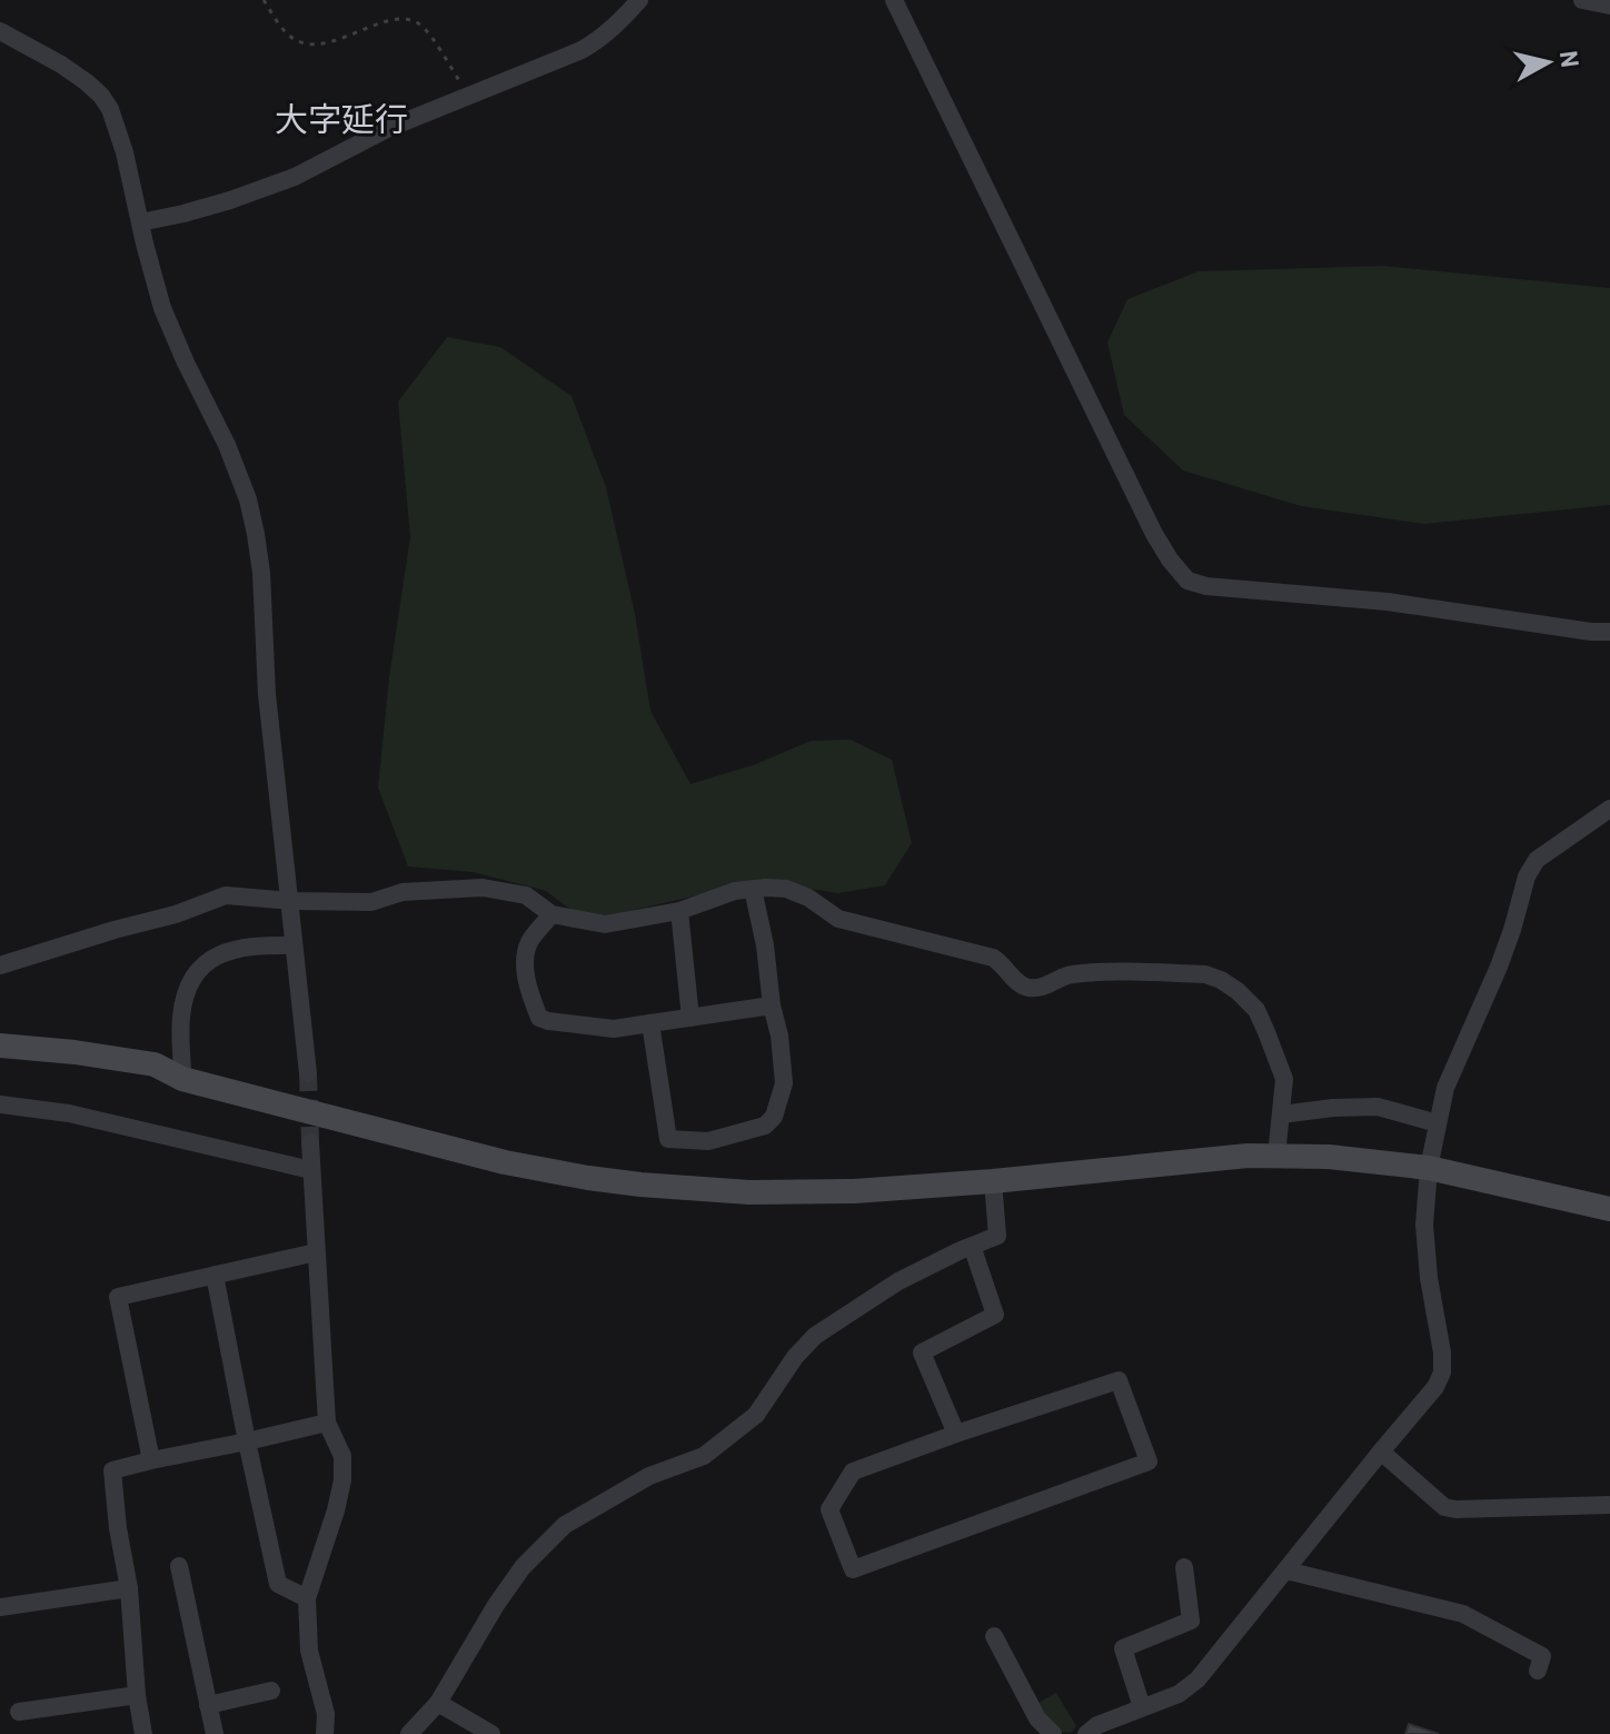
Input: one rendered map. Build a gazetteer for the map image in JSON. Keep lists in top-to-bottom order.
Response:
{
  "districts": ["大字延行"],
  "north": "right"
}
